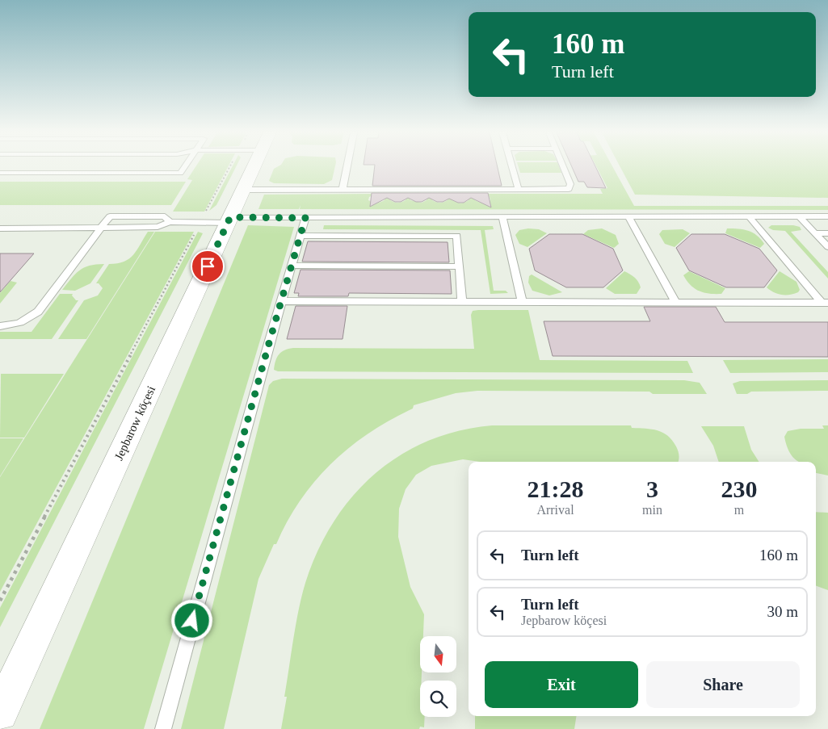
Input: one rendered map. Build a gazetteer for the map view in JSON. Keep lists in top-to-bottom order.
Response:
{
  "streets": {
    "street": ["Jepbarow köçesi"]
  },
  "north": "bottom",
  "page": {
    "turn": ["160 m", "Turn left"],
    "eta": [
      "21:28",
      "Arrival",
      "3",
      "min",
      "230",
      "m"
    ],
    "list": [
      {
        "name": "Turn left",
        "value": "160 m"
      },
      {
        "name": "Turn left",
        "note": "Jepbarow köçesi",
        "value": "30 m"
      }
    ],
    "buttons": ["Exit", "Share"]
  }
}
